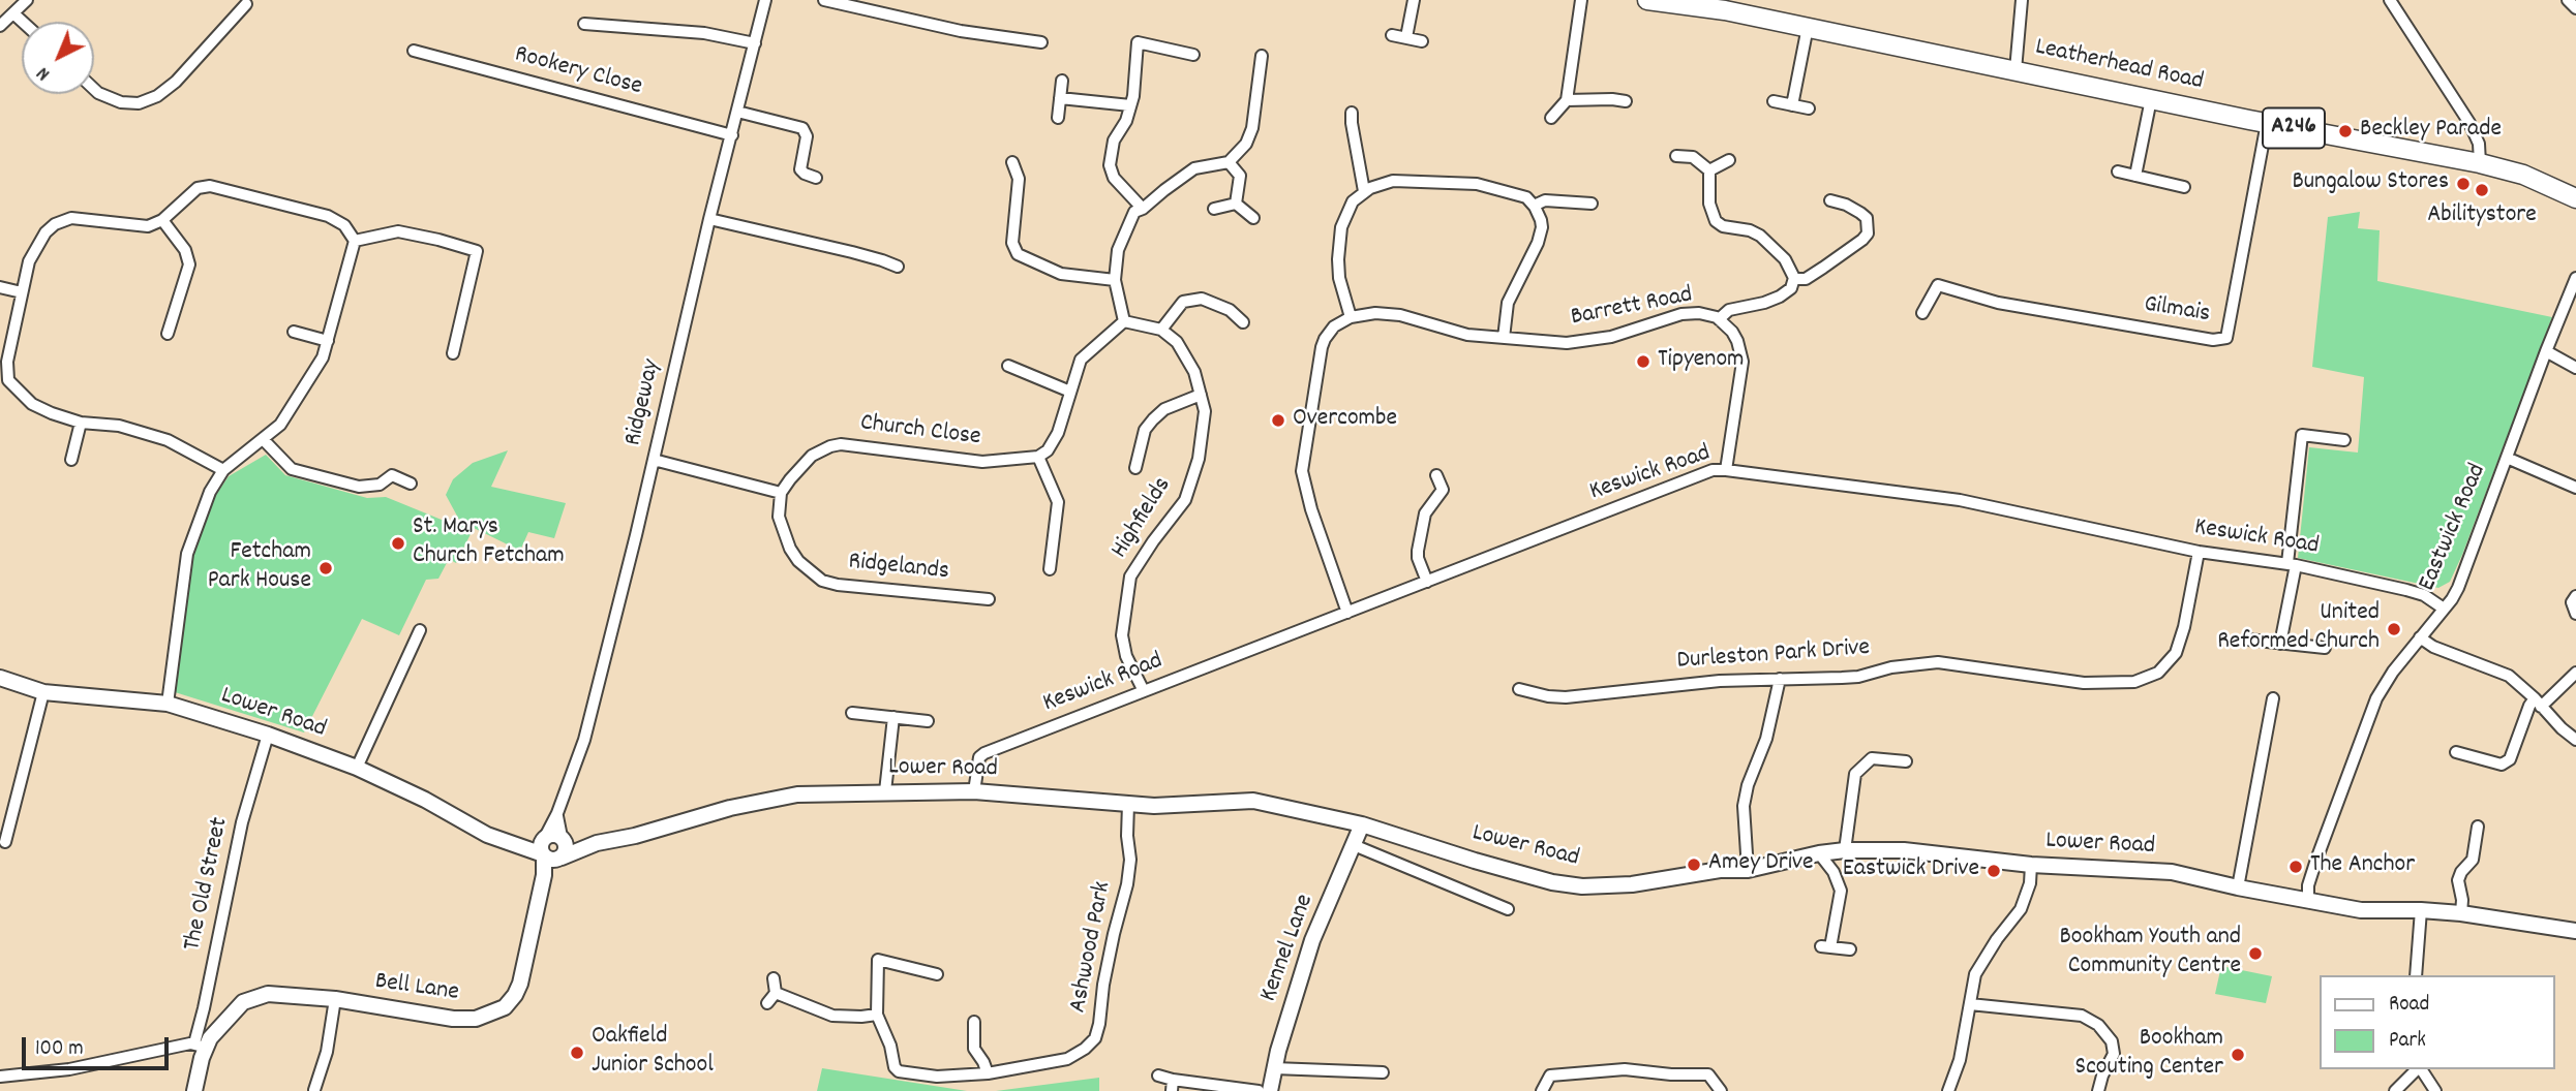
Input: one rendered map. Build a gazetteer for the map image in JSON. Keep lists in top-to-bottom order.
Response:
{
  "streets": {
    "main road": ["Leatherhead Road", "A246"],
    "street": [
      "Rookery Close",
      "Barrett Road",
      "Gilmais",
      "Ridgeway",
      "Church Close",
      "Keswick Road",
      "Highfields",
      "Eastwick Road",
      "Ridgelands",
      "Durleston Park Drive",
      "Lower Road",
      "The Old Street",
      "Ashwood Park",
      "Kennel Lane",
      "Bell Lane"
    ]
  },
  "crossings": [
    ["Leatherhead Road", "Gilmais"],
    ["Rookery Close", "Ridgeway"],
    ["Barrett Road", "Keswick Road"],
    ["Ridgeway", "Lower Road"],
    ["Ridgeway", "Bell Lane"],
    ["Church Close", "Ridgelands"],
    ["Keswick Road", "Highfields"],
    ["Keswick Road", "Eastwick Road"],
    ["Keswick Road", "Durleston Park Drive"],
    ["Keswick Road", "Lower Road"],
    ["Eastwick Road", "Lower Road"],
    ["Lower Road", "The Old Street"],
    ["Lower Road", "Ashwood Park"],
    ["Lower Road", "Kennel Lane"],
    ["Lower Road", "Bell Lane"],
    ["The Old Street", "Bell Lane"]
  ],
  "places": [
    "Beckley Parade",
    "Bungalow Stores",
    "Abilitystore",
    "Tipyenom",
    "Overcombe",
    "St. Marys Church Fetcham",
    "Fetcham Park House",
    "United Reformed Church",
    "Amey Drive",
    "The Anchor",
    "Eastwick Drive",
    "Bookham Youth and Community Centre",
    "Oakfield Junior School",
    "Bookham Scouting Center"
  ],
  "legend": ["Road", "Park"],
  "scale_bar": "100 m",
  "north": "bottom left"
}
